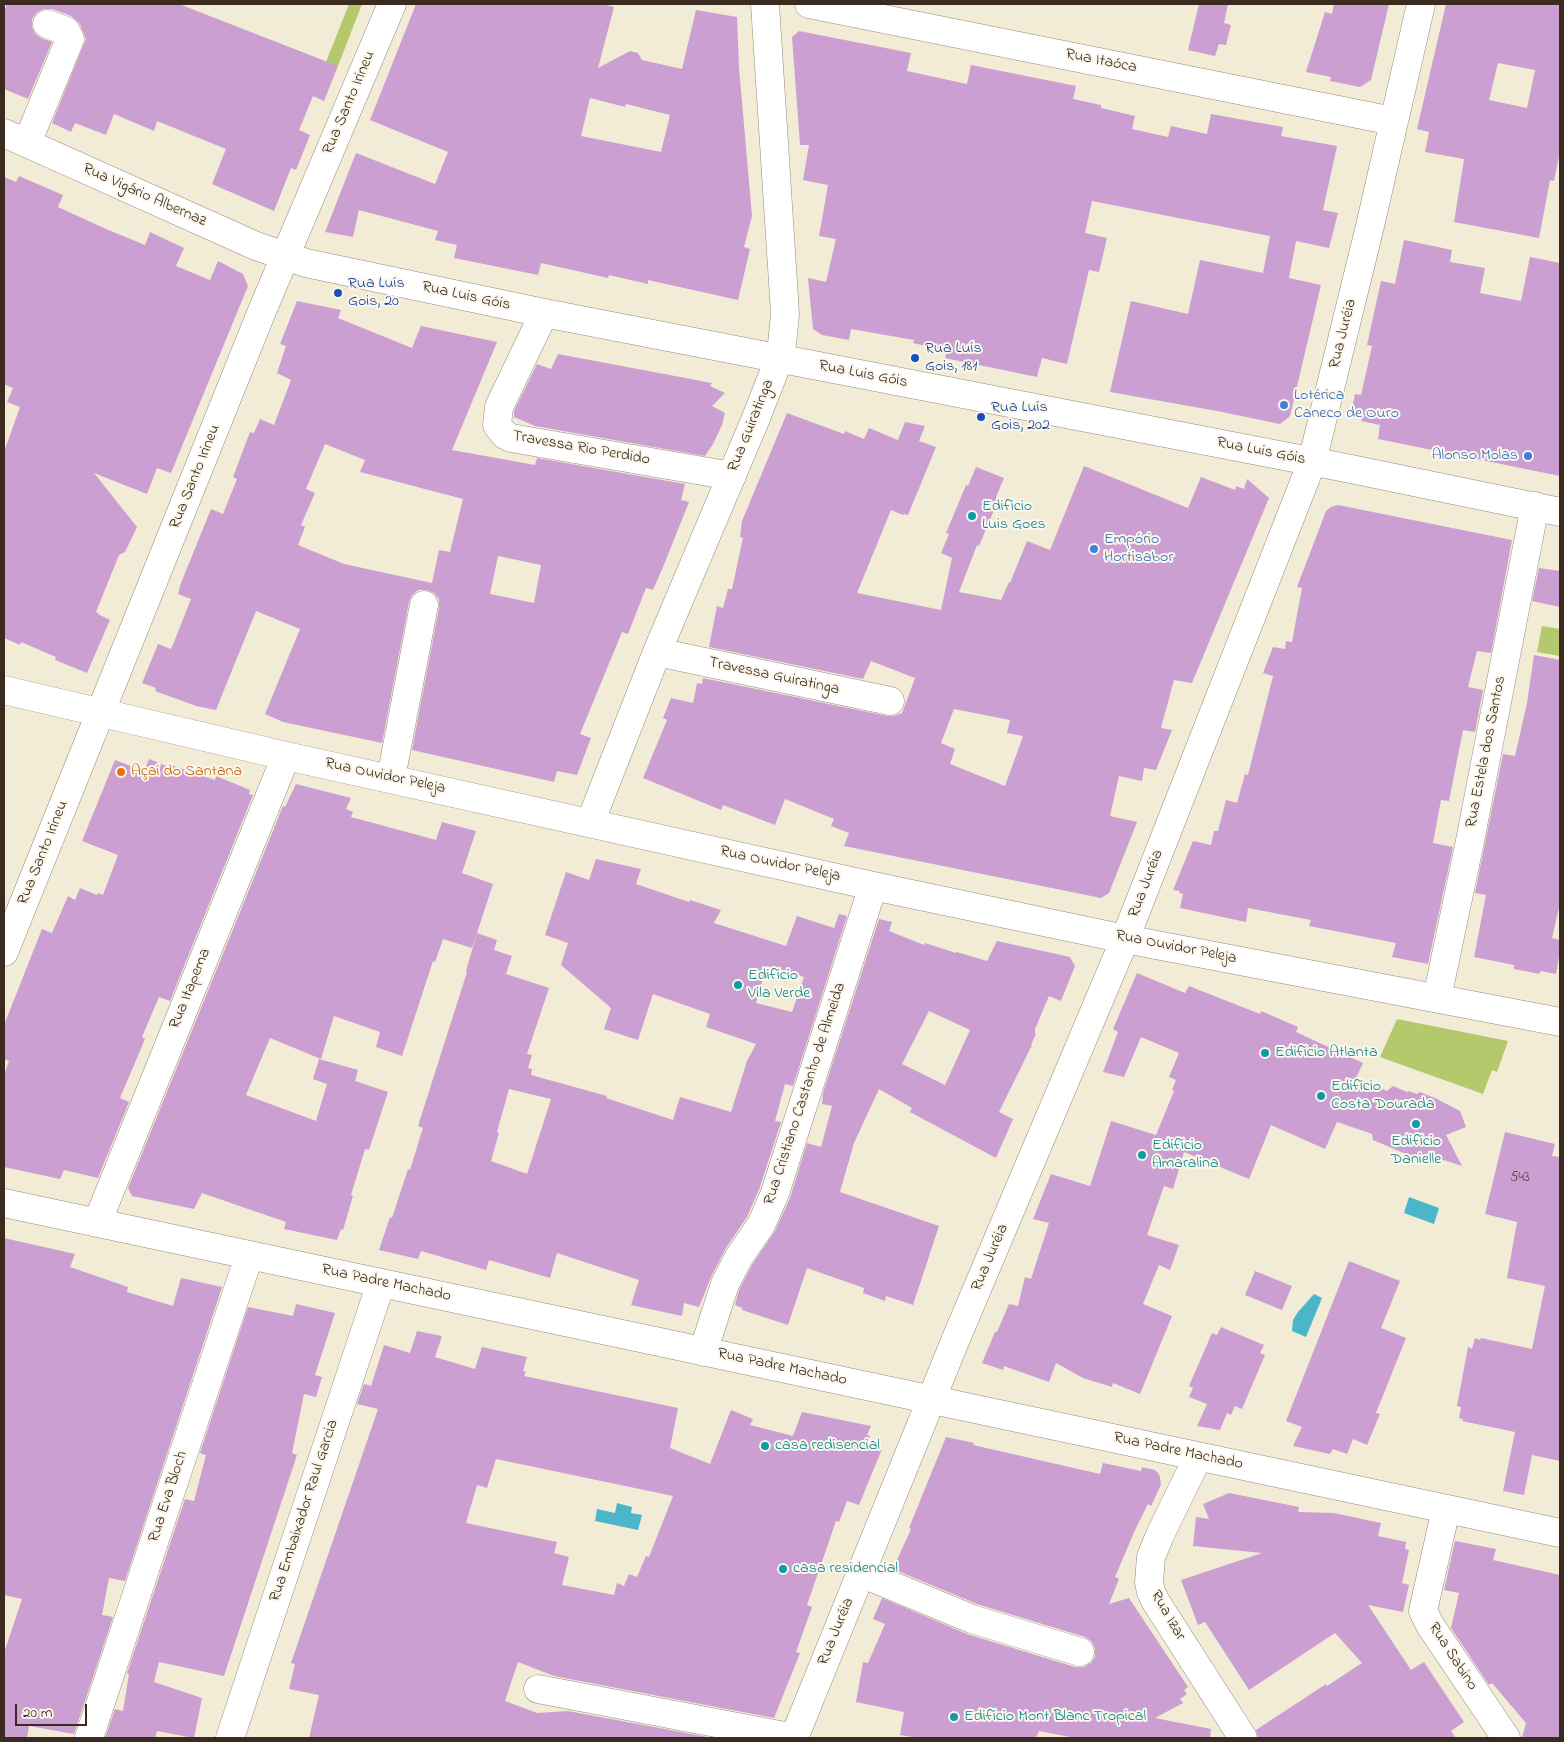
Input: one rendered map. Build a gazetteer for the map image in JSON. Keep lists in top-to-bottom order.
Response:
{
  "streets": {
    "street": [
      "Rua Itaóca",
      "Rua Santo Irineu",
      "Rua Vigário Albernaz",
      "Rua Luis Góis",
      "Rua Juréia",
      "Rua Guiratinga",
      "Travessa Rio Perdido",
      "Travessa Guiratinga",
      "Rua Estela dos Santos",
      "Rua Ouvidor Peleja",
      "Rua Itapema",
      "Rua Cristiano Castanho de Almeida",
      "Rua Padre Machado",
      "Rua Eva Bloch",
      "Rua Embaixador Raul Garcia",
      "Rua Izar",
      "Rua Sabino"
    ]
  },
  "crossings": [
    ["Rua Itaóca", "Rua Juréia"],
    ["Rua Santo Irineu", "Rua Vigário Albernaz"],
    ["Rua Santo Irineu", "Rua Luis Góis"],
    ["Rua Santo Irineu", "Rua Ouvidor Peleja"],
    ["Rua Vigário Albernaz", "Rua Luis Góis"],
    ["Rua Luis Góis", "Rua Juréia"],
    ["Rua Luis Góis", "Rua Guiratinga"],
    ["Rua Luis Góis", "Travessa Rio Perdido"],
    ["Rua Luis Góis", "Rua Estela dos Santos"],
    ["Rua Juréia", "Rua Ouvidor Peleja"],
    ["Rua Juréia", "Rua Padre Machado"],
    ["Rua Guiratinga", "Travessa Rio Perdido"],
    ["Rua Guiratinga", "Travessa Guiratinga"],
    ["Rua Guiratinga", "Rua Ouvidor Peleja"],
    ["Rua Estela dos Santos", "Rua Ouvidor Peleja"],
    ["Rua Ouvidor Peleja", "Rua Itapema"],
    ["Rua Ouvidor Peleja", "Rua Cristiano Castanho de Almeida"],
    ["Rua Itapema", "Rua Padre Machado"],
    ["Rua Cristiano Castanho de Almeida", "Rua Padre Machado"],
    ["Rua Padre Machado", "Rua Eva Bloch"],
    ["Rua Padre Machado", "Rua Embaixador Raul Garcia"],
    ["Rua Padre Machado", "Rua Izar"],
    ["Rua Padre Machado", "Rua Sabino"]
  ],
  "places": [
    "Rua Luís Gois, 20",
    "Rua Luís Gois, 181",
    "Lotérica Caneco de Ouro",
    "Rua Luís Gois, 202",
    "Alonso Molas",
    "Edifício Luis Goes",
    "Empório Hortisabor",
    "Açaí do Santana",
    "Edifício Vila Verde",
    "Edifício Atlanta",
    "Edifício Costa Dourada",
    "Edifício Danielle",
    "Edifício Amaralina",
    "casa redisencial",
    "casa residencial",
    "Edifício Mont Blanc Tropical"
  ],
  "house_numbers": ["543"],
  "scale_bar": "20 m"
}
